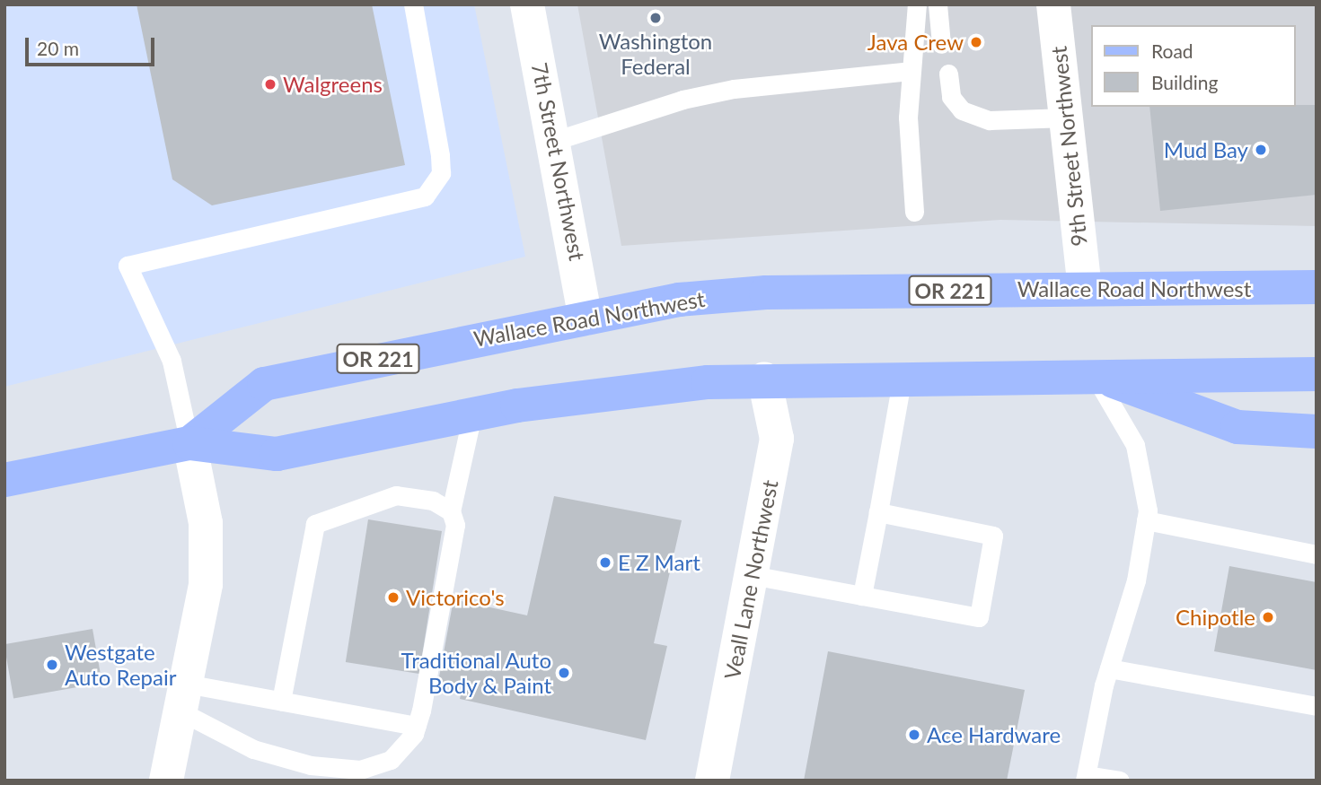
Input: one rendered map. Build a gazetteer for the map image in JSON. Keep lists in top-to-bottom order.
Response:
{
  "streets": {
    "main road": ["Wallace Road Northwest", "OR 221"],
    "street": ["9th Street Northwest", "7th Street Northwest", "Veall Lane Northwest"]
  },
  "crossings": [
    ["9th Street Northwest", "Wallace Road Northwest"],
    ["7th Street Northwest", "Wallace Road Northwest"],
    ["Wallace Road Northwest", "Veall Lane Northwest"]
  ],
  "places": [
    "Washington Federal",
    "Java Crew",
    "Walgreens",
    "Mud Bay",
    "E Z Mart",
    "Victorico's",
    "Chipotle",
    "Westgate Auto Repair",
    "Traditional Auto Body & Paint",
    "Ace Hardware"
  ],
  "legend": ["Road", "Building"],
  "scale_bar": "20 m"
}
